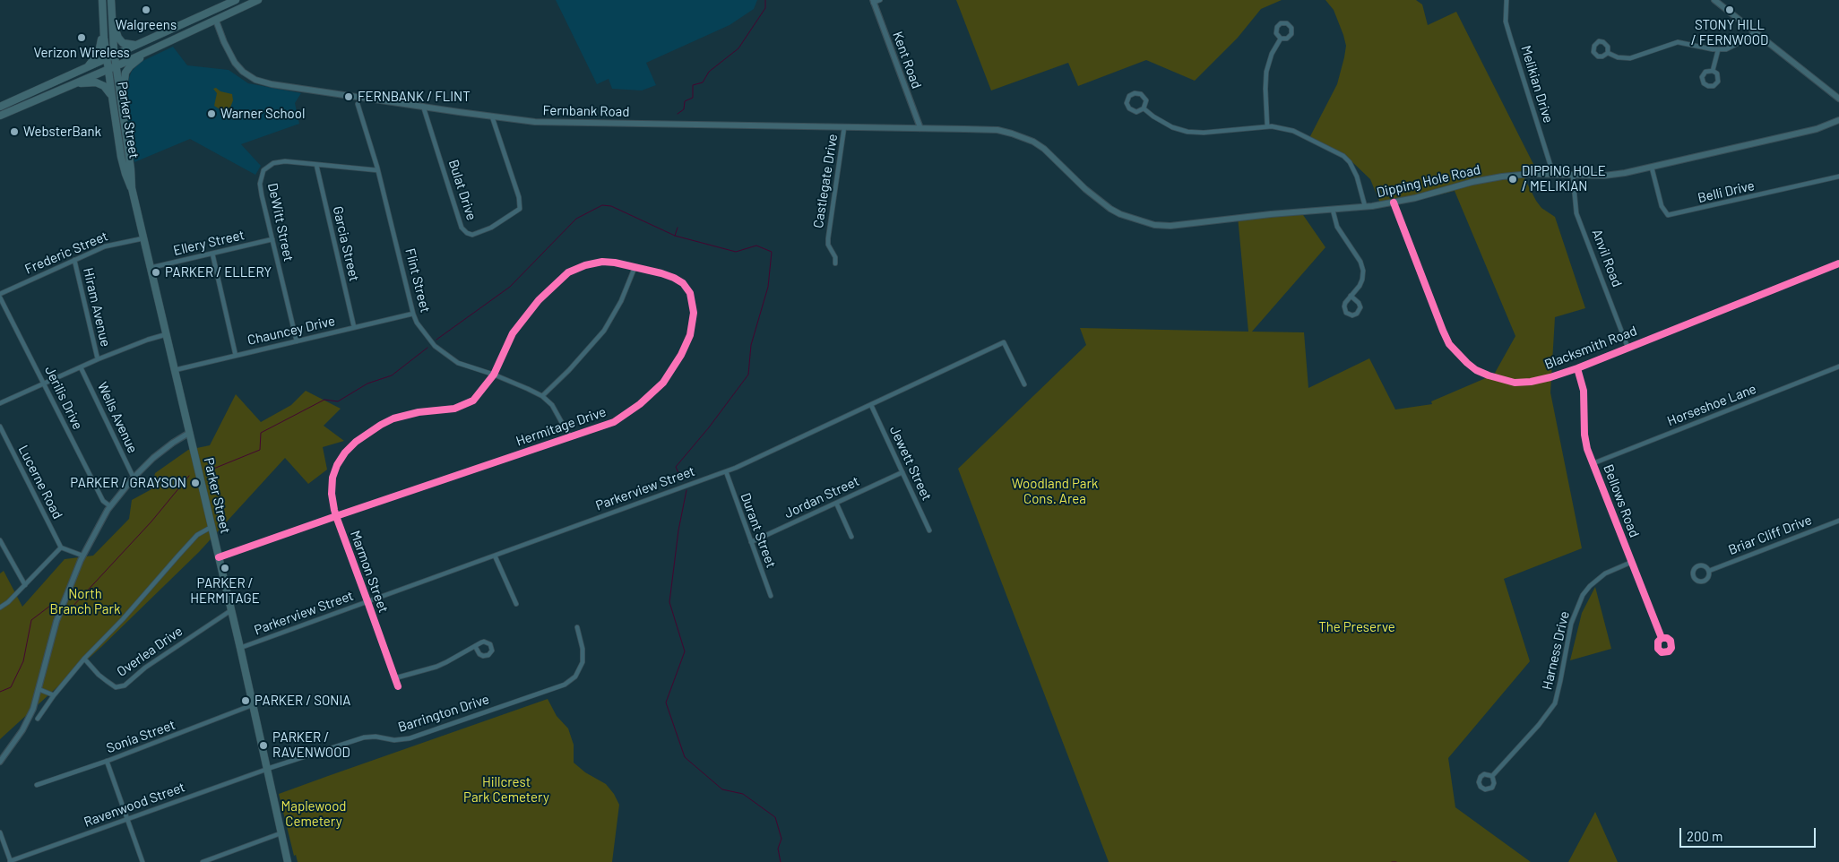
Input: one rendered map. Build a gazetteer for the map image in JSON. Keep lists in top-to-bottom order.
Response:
{
  "streets": {
    "main road": ["Fernbank Road", "Parker Street", "Dipping Hole Road"],
    "street": [
      "Kent Road",
      "Melikian Drive",
      "Castlegate Drive",
      "Bulat Drive",
      "Belli Drive",
      "DeWitt Street",
      "Ellery Street",
      "Garcia Street",
      "Frederic Street",
      "Anvil Road",
      "Flint Street",
      "Hiram Avenue",
      "Chauncey Drive",
      "Blacksmith Road",
      "Jerilis Drive",
      "Horseshoe Lane",
      "Wells Avenue",
      "Hermitage Drive",
      "Jewett Street",
      "Lucerne Road",
      "Parkerview Street",
      "Jordan Street",
      "Bellows Road",
      "Durant Street",
      "Briar Cliff Drive",
      "Marmon Street",
      "Harness Drive",
      "Overlea Drive",
      "Barrington Drive",
      "Sonia Street",
      "Ravenwood Street"
    ]
  },
  "crossings": [
    ["Kent Road", "Fernbank Road"],
    ["Melikian Drive", "Dipping Hole Road"],
    ["Fernbank Road", "Castlegate Drive"],
    ["Fernbank Road", "Dipping Hole Road"],
    ["Fernbank Road", "Bulat Drive"],
    ["Parker Street", "Ellery Street"],
    ["Parker Street", "Frederic Street"],
    ["Parker Street", "Chauncey Drive"],
    ["Parker Street", "Hermitage Drive"],
    ["Parker Street", "Parkerview Street"],
    ["Parker Street", "Overlea Drive"],
    ["Parker Street", "Barrington Drive"],
    ["Parker Street", "Sonia Street"],
    ["Parker Street", "Ravenwood Street"],
    ["Dipping Hole Road", "Belli Drive"],
    ["Dipping Hole Road", "Anvil Road"],
    ["Dipping Hole Road", "Blacksmith Road"],
    ["DeWitt Street", "Ellery Street"],
    ["DeWitt Street", "Garcia Street"],
    ["DeWitt Street", "Flint Street"],
    ["DeWitt Street", "Chauncey Drive"],
    ["Garcia Street", "Chauncey Drive"],
    ["Frederic Street", "Hiram Avenue"],
    ["Anvil Road", "Blacksmith Road"],
    ["Flint Street", "Chauncey Drive"],
    ["Flint Street", "Hermitage Drive"],
    ["Flint Street", "Marmon Street"],
    ["Blacksmith Road", "Bellows Road"],
    ["Horseshoe Lane", "Bellows Road"],
    ["Hermitage Drive", "Marmon Street"],
    ["Jewett Street", "Parkerview Street"],
    ["Jewett Street", "Jordan Street"],
    ["Parkerview Street", "Durant Street"],
    ["Parkerview Street", "Marmon Street"],
    ["Jordan Street", "Durant Street"],
    ["Bellows Road", "Harness Drive"],
    ["Barrington Drive", "Ravenwood Street"]
  ],
  "parks": [
    "Woodland Park Cons. Area",
    "North Branch Park",
    "The Preserve",
    "Hillcrest Park Cemetery",
    "Maplewood Cemetery"
  ],
  "places": [
    "Walgreens",
    "STONY HILL / FERNWOOD",
    "Verizon Wireless",
    "FERNBANK / FLINT",
    "Warner School",
    "WebsterBank",
    "DIPPING HOLE / MELIKIAN",
    "PARKER / ELLERY",
    "PARKER / GRAYSON",
    "PARKER / HERMITAGE",
    "PARKER / SONIA",
    "PARKER / RAVENWOOD"
  ],
  "scale_bar": "200 m"
}
